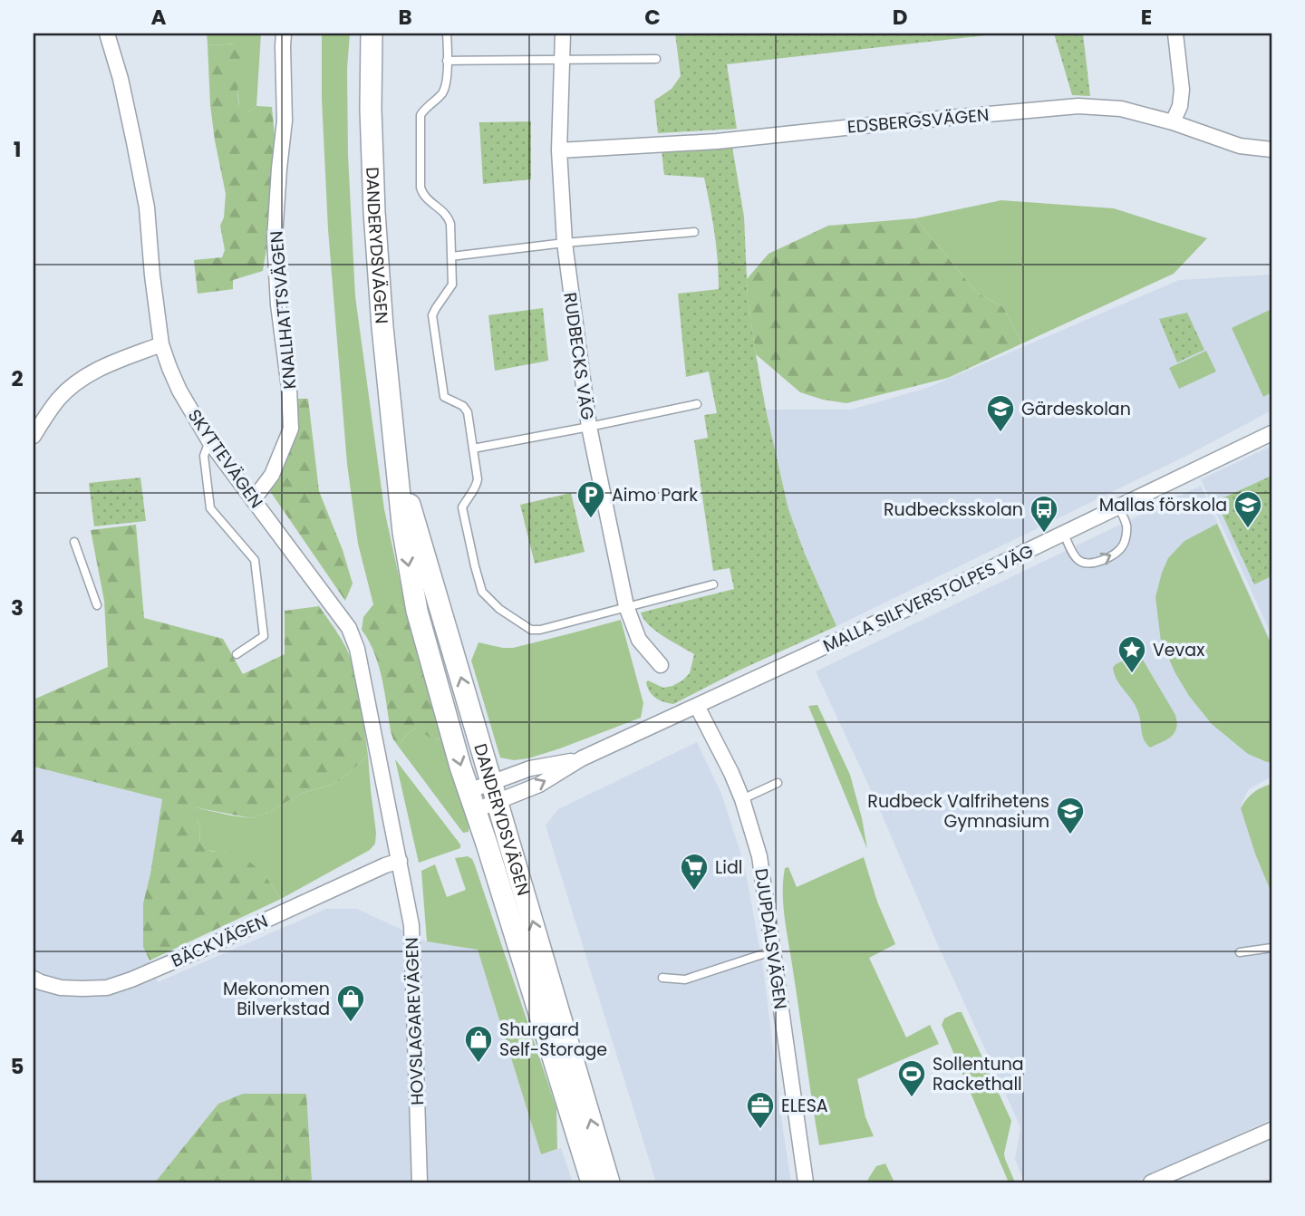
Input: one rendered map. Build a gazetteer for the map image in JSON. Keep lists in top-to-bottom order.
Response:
{
  "streets": {
    "main road": ["DANDERYDSVÄGEN"],
    "street": [
      "EDSBERGSVÄGEN",
      "KNALLHATTSVÄGEN",
      "RUDBECKS VÄG",
      "SKYTTEVÄGEN",
      "MALLA SILFVERSTOLPES VÄG",
      "DJUPDALSVÄGEN",
      "BÄCKVÄGEN",
      "HOVSLAGAREVÄGEN"
    ]
  },
  "crossings": [
    ["EDSBERGSVÄGEN", "RUDBECKS VÄG"],
    ["DANDERYDSVÄGEN", "MALLA SILFVERSTOLPES VÄG"],
    ["KNALLHATTSVÄGEN", "SKYTTEVÄGEN"],
    ["SKYTTEVÄGEN", "BÄCKVÄGEN"],
    ["SKYTTEVÄGEN", "HOVSLAGAREVÄGEN"],
    ["MALLA SILFVERSTOLPES VÄG", "DJUPDALSVÄGEN"],
    ["BÄCKVÄGEN", "HOVSLAGAREVÄGEN"]
  ],
  "places": {
    "school or university": ["Gärdeskolan", "Mallas förskola", "Rudbeck Valfrihetens Gymnasium"],
    "parking": ["Aimo Park"],
    "bus stop": ["Rudbecksskolan"],
    "place": ["Vevax"],
    "supermarket": ["Lidl"],
    "shop": ["Mekonomen Bilverkstad", "Shurgard Self-Storage"],
    "sports": ["Sollentuna Rackethall"],
    "office": ["ELESA"]
  },
  "grid": {
    "columns": [
      "A",
      "B",
      "C",
      "D",
      "E"
    ],
    "rows": [
      "1",
      "2",
      "3",
      "4",
      "5"
    ]
  }
}
